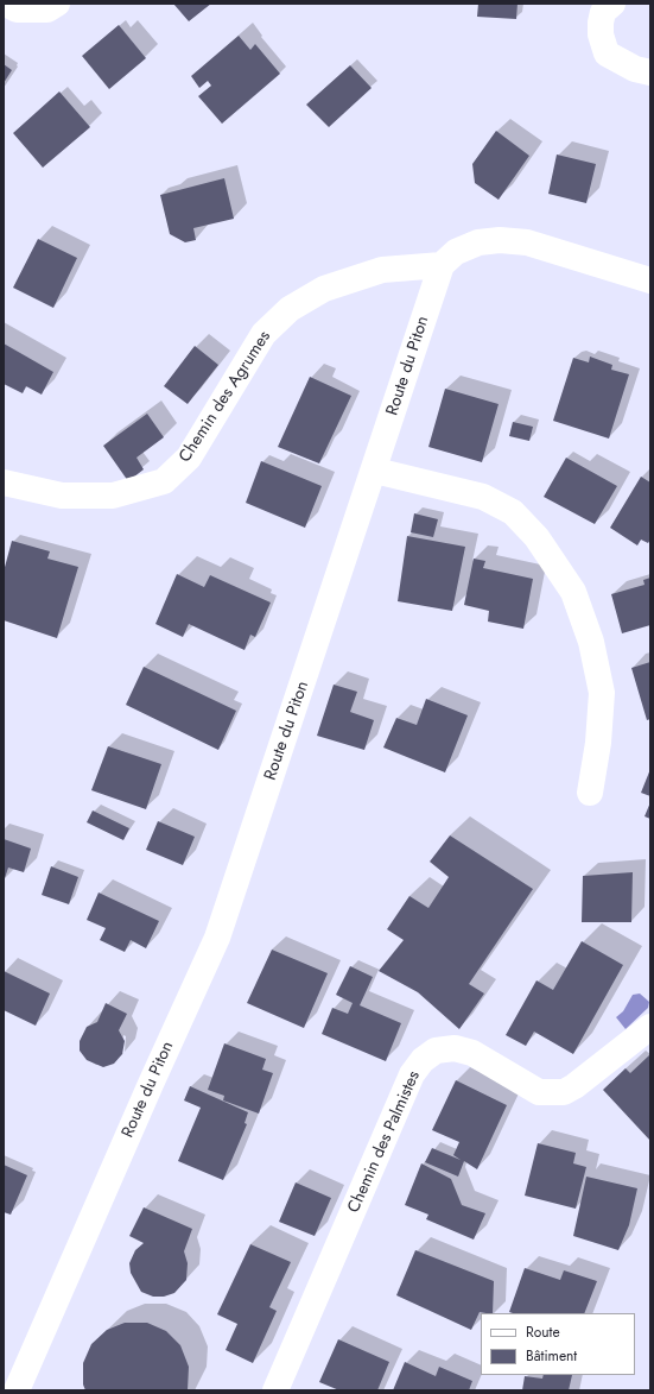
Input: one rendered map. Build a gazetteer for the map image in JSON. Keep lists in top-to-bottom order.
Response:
{
  "streets": {
    "street": ["Route du Piton", "Chemin des Agrumes", "Chemin des Palmistes"]
  },
  "crossings": [
    ["Route du Piton", "Chemin des Agrumes"]
  ],
  "legend": ["Route", "Bâtiment"]
}
